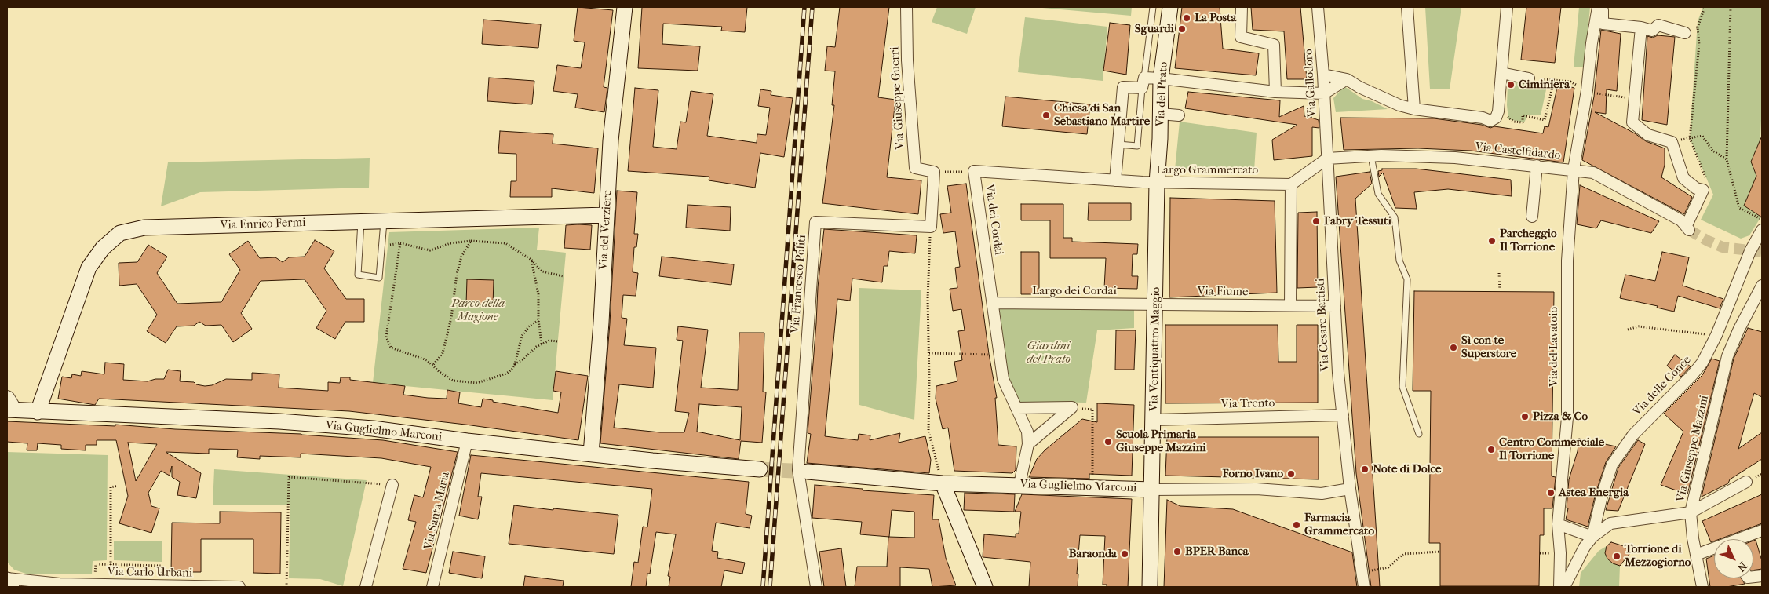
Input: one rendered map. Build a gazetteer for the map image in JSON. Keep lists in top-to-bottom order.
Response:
{
  "streets": {
    "street": [
      "Via Gallodoro",
      "Via del Prato",
      "Via Giuseppe Guerri",
      "Via Castelfidardo",
      "Largo Grammercato",
      "Via dei Cordai",
      "Via Enrico Fermi",
      "Via del Verziere",
      "Via Francesco Politi",
      "Largo dei Cordai",
      "Via Fiume",
      "Via Cesare Battisti",
      "Via del Lavatoio",
      "Via Ventiquattro Maggio",
      "Via delle Conce",
      "Via Trento",
      "Via Guglielmo Marconi",
      "Via Giuseppe Mazzini",
      "Via Santa Maria",
      "Via Carlo Urbani"
    ]
  },
  "crossings": [
    ["Via Gallodoro", "Via Castelfidardo"],
    ["Via Gallodoro", "Via Cesare Battisti"],
    ["Via del Prato", "Largo Grammercato"],
    ["Via del Prato", "Via Ventiquattro Maggio"],
    ["Via Castelfidardo", "Via Cesare Battisti"],
    ["Via Castelfidardo", "Via del Lavatoio"],
    ["Largo Grammercato", "Via dei Cordai"],
    ["Largo Grammercato", "Via Ventiquattro Maggio"],
    ["Via dei Cordai", "Largo dei Cordai"],
    ["Via dei Cordai", "Via Guglielmo Marconi"],
    ["Via Enrico Fermi", "Via del Verziere"],
    ["Via Enrico Fermi", "Via Guglielmo Marconi"],
    ["Via del Verziere", "Via Guglielmo Marconi"],
    ["Via Francesco Politi", "Via Guglielmo Marconi"],
    ["Largo dei Cordai", "Via Fiume"],
    ["Largo dei Cordai", "Via Ventiquattro Maggio"],
    ["Via Fiume", "Via Cesare Battisti"],
    ["Via Fiume", "Via Ventiquattro Maggio"],
    ["Via Cesare Battisti", "Via Trento"],
    ["Via Cesare Battisti", "Via Guglielmo Marconi"],
    ["Via Ventiquattro Maggio", "Via Trento"],
    ["Via Ventiquattro Maggio", "Via Guglielmo Marconi"],
    ["Via delle Conce", "Via Giuseppe Mazzini"],
    ["Via Guglielmo Marconi", "Via Santa Maria"]
  ],
  "parks": ["Parco della Magione", "Giardini del Prato"],
  "places": [
    "La Posta",
    "Sguardi",
    "Ciminiera",
    "Chiesa di San Sebastiano Martire",
    "Fabry Tessuti",
    "Parcheggio Il Torrione",
    "Sì con te Superstore",
    "Pizza & Co",
    "Scuola Primaria Giuseppe Mazzini",
    "Centro Commerciale Il Torrione",
    "Note di Dolce",
    "Forno Ivano",
    "Astea Energia",
    "Farmacia Grammercato",
    "BPER Banca",
    "Baraonda",
    "Torrione di Mezzogiorno"
  ],
  "north": "bottom right"
}
